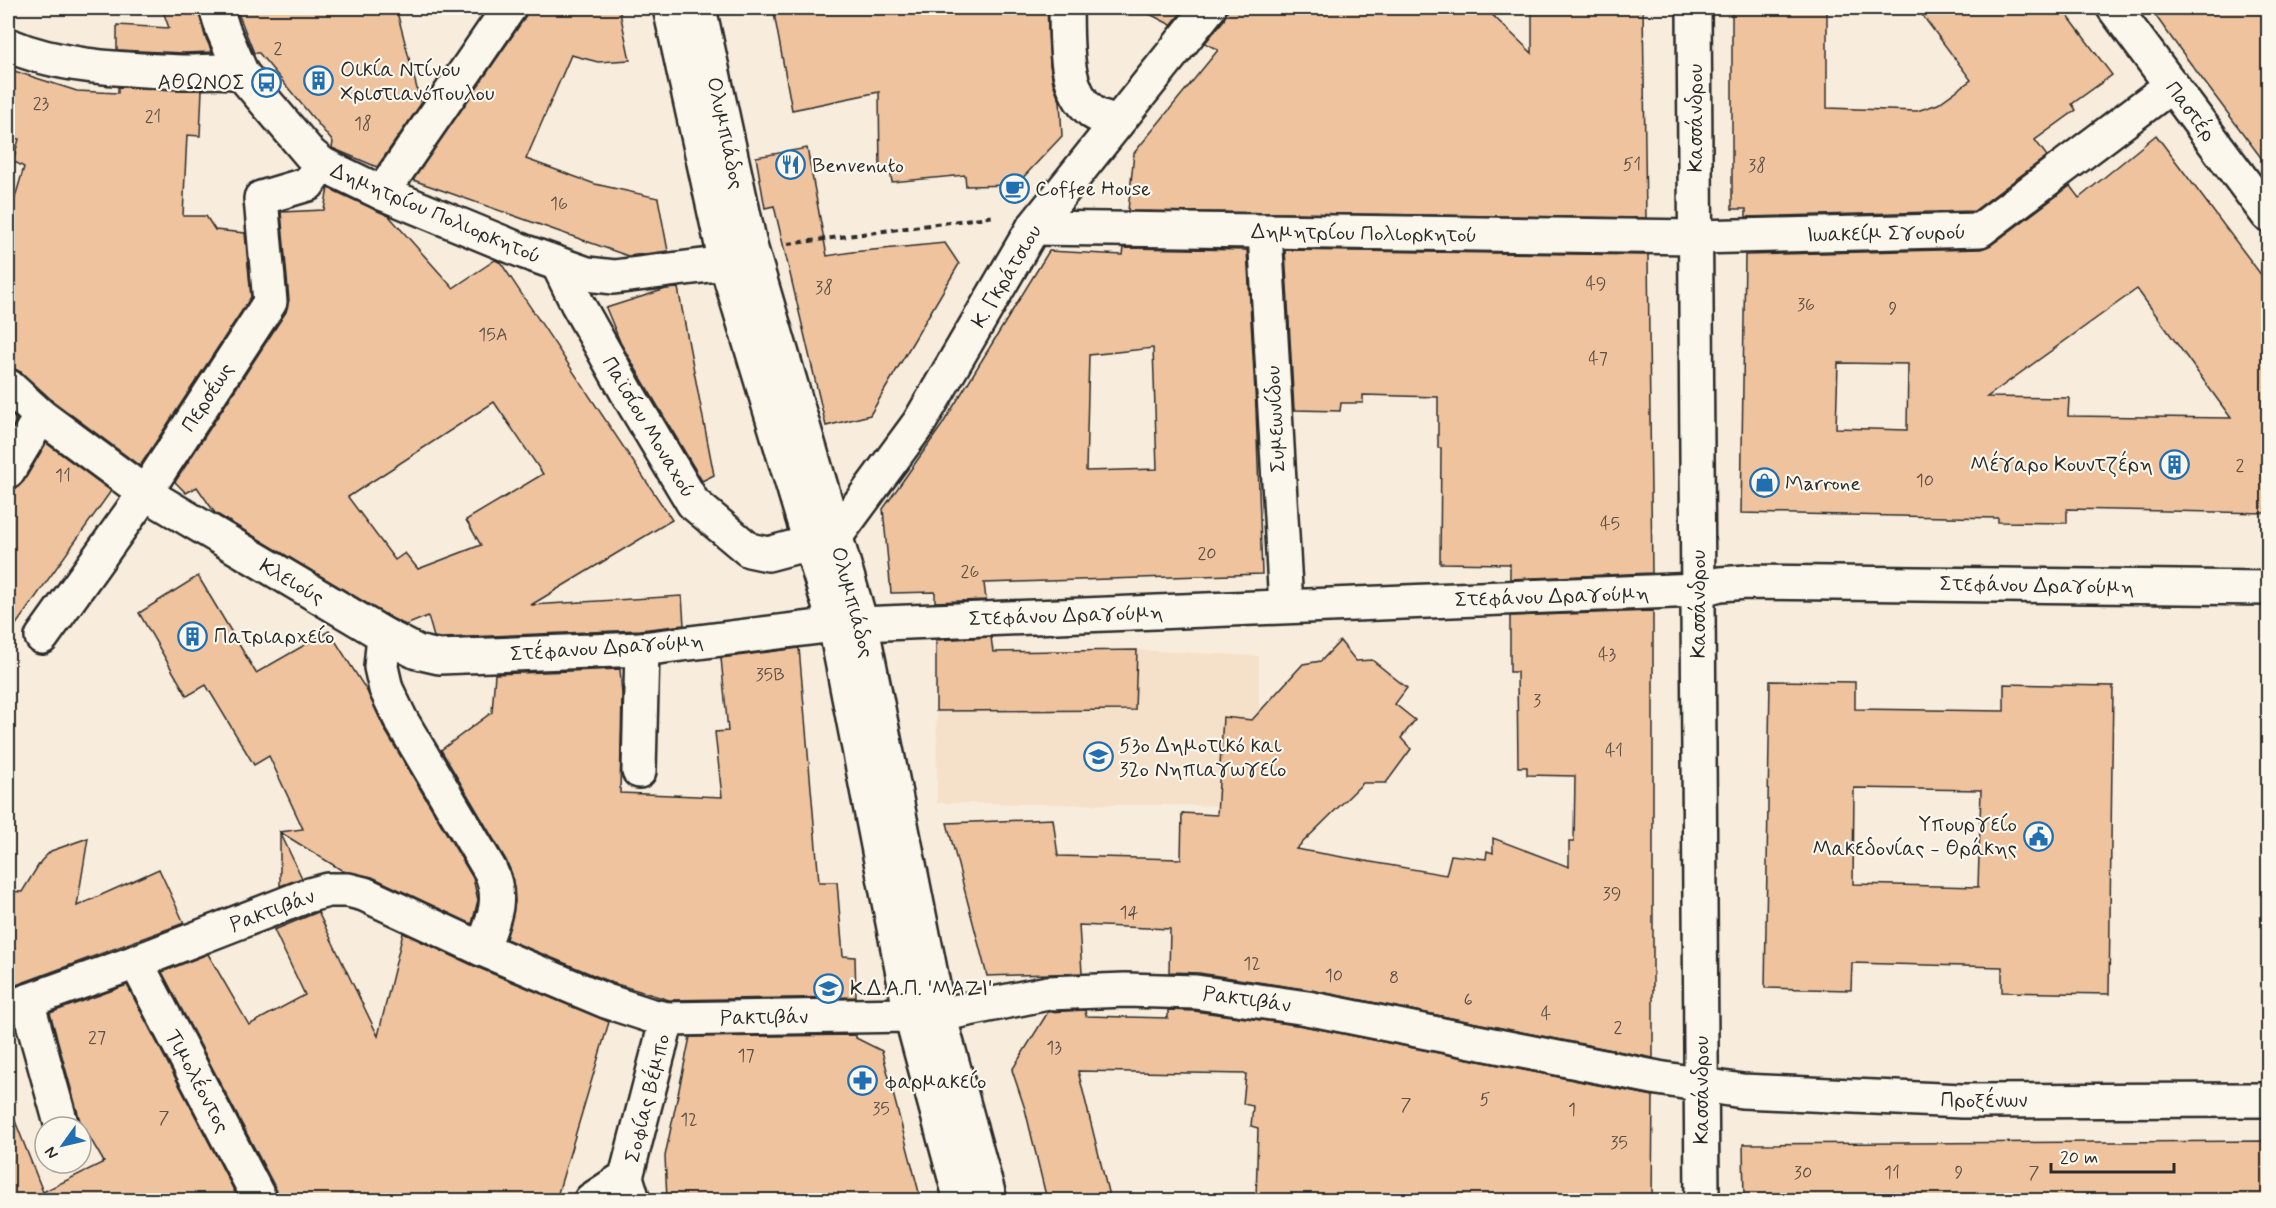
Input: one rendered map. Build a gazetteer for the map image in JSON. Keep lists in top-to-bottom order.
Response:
{
  "streets": {
    "street": [
      "Παστέρ",
      "Κασσάνδρου",
      "Ολυμπιάδος",
      "Δημητρίου Πολιορκητού",
      "Ιωακείμ Σγουρού",
      "Κ. Γκράτσιου",
      "Περσέως",
      "Συμεωνίδου",
      "Παϊσίου Μοναχού",
      "Κλειούς",
      "Στεφάνου Δραγούμη",
      "Στέφανου Δραγούμη",
      "Ρακτιβάν",
      "Τιμολέοντος",
      "Σοφίας Βέμπο",
      "Προξένων"
    ]
  },
  "crossings": [
    ["Παστέρ", "Ιωακείμ Σγουρού"],
    ["Κασσάνδρου", "Δημητρίου Πολιορκητού"],
    ["Κασσάνδρου", "Ιωακείμ Σγουρού"],
    ["Κασσάνδρου", "Στεφάνου Δραγούμη"],
    ["Κασσάνδρου", "Ρακτιβάν"],
    ["Κασσάνδρου", "Προξένων"],
    ["Ολυμπιάδος", "Δημητρίου Πολιορκητού"],
    ["Ολυμπιάδος", "Κ. Γκράτσιου"],
    ["Ολυμπιάδος", "Παϊσίου Μοναχού"],
    ["Ολυμπιάδος", "Στεφάνου Δραγούμη"],
    ["Ολυμπιάδος", "Στέφανου Δραγούμη"],
    ["Ολυμπιάδος", "Ρακτιβάν"],
    ["Δημητρίου Πολιορκητού", "Ιωακείμ Σγουρού"],
    ["Δημητρίου Πολιορκητού", "Κ. Γκράτσιου"],
    ["Δημητρίου Πολιορκητού", "Περσέως"],
    ["Δημητρίου Πολιορκητού", "Συμεωνίδου"],
    ["Δημητρίου Πολιορκητού", "Παϊσίου Μοναχού"],
    ["Κ. Γκράτσιου", "Παϊσίου Μοναχού"],
    ["Περσέως", "Κλειούς"],
    ["Συμεωνίδου", "Στεφάνου Δραγούμη"],
    ["Κλειούς", "Στέφανου Δραγούμη"],
    ["Στεφάνου Δραγούμη", "Στέφανου Δραγούμη"],
    ["Ρακτιβάν", "Τιμολέοντος"],
    ["Ρακτιβάν", "Σοφίας Βέμπο"],
    ["Ρακτιβάν", "Προξένων"]
  ],
  "places": {
    "building": ["Οικία Ντίνου Χριστιανόπουλου", "Μέγαρο Κουντζέρη", "Πατριαρχείο"],
    "bus stop": ["ΑΘΩΝΟΣ"],
    "restaurant": ["Benvenuto"],
    "cafe": ["Coffee House"],
    "shop": ["Marrone"],
    "school or university": ["53ο Δημοτικό και 32ο Νηπιαγωγείο", "Κ.Δ.Α.Π. 'ΜΑΖΙ'"],
    "public building": ["Υπουργείο Μακεδονίας - Θράκης"],
    "pharmacy": ["φαρμακείο"]
  },
  "house_numbers": [
    "2",
    "23",
    "21",
    "18",
    "51",
    "38",
    "16",
    "49",
    "38",
    "36",
    "9",
    "15A",
    "47",
    "2",
    "11",
    "10",
    "45",
    "20",
    "26",
    "43",
    "35B",
    "3",
    "41",
    "39",
    "14",
    "12",
    "10",
    "8",
    "6",
    "4",
    "2",
    "27",
    "13",
    "17",
    "5",
    "7",
    "35",
    "1",
    "7",
    "12",
    "35",
    "30",
    "11",
    "9",
    "7"
  ],
  "scale_bar": "20 m",
  "north": "bottom left"
}
